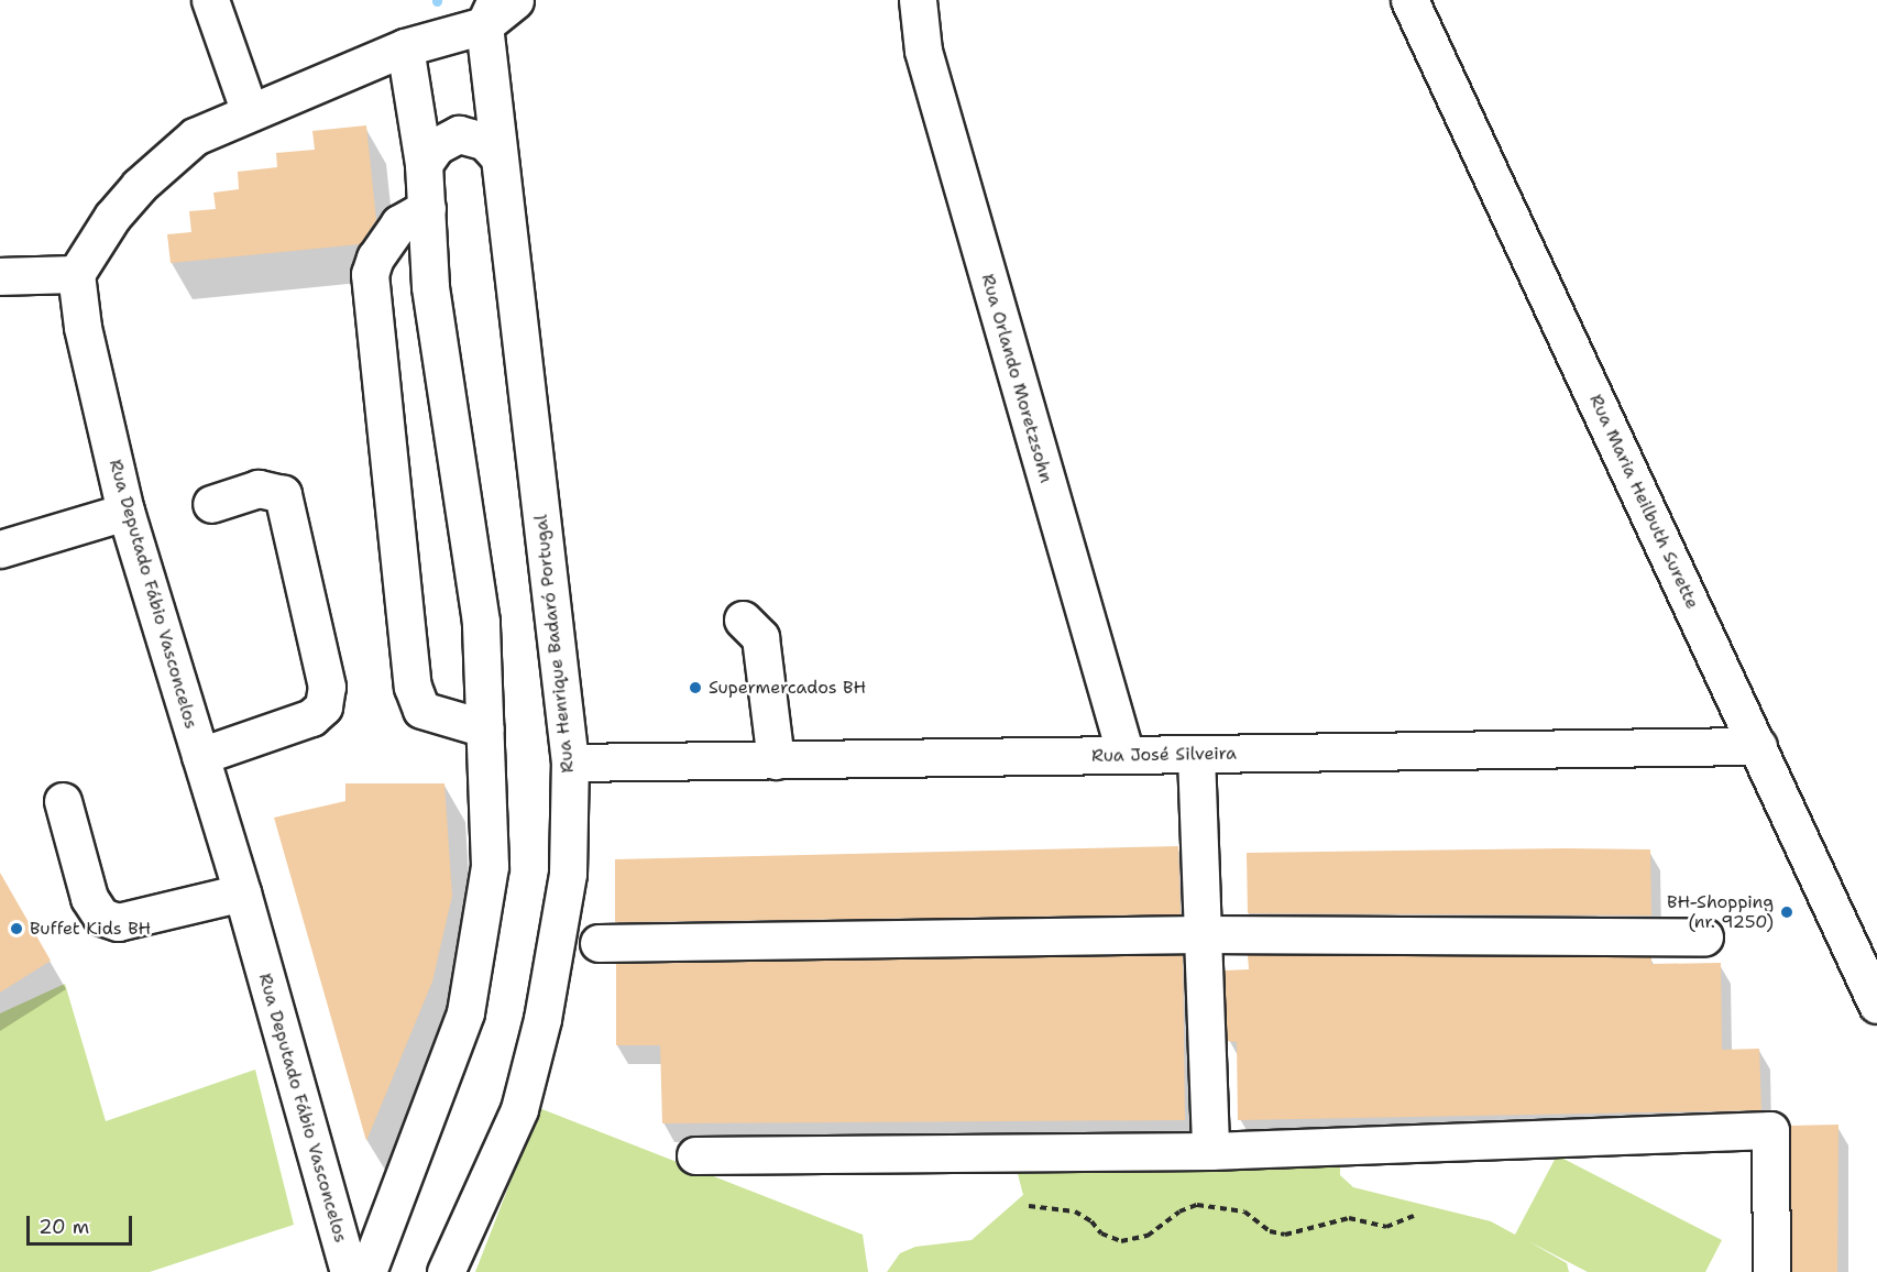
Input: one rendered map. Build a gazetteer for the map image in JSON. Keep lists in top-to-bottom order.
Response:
{
  "streets": {
    "street": [
      "Rua Orlando Moretzsohn",
      "Rua Maria Heilbuth Surette",
      "Rua Deputado Fábio Vasconcelos",
      "Rua Henrique Badaró Portugal",
      "Rua José Silveira"
    ]
  },
  "crossings": [
    ["Rua Orlando Moretzsohn", "Rua José Silveira"],
    ["Rua Maria Heilbuth Surette", "Rua José Silveira"],
    ["Rua Henrique Badaró Portugal", "Rua José Silveira"]
  ],
  "places": ["Supermercados BH", "BH-Shopping (nr. 9250)", "Buffet Kids BH"],
  "scale_bar": "20 m"
}
